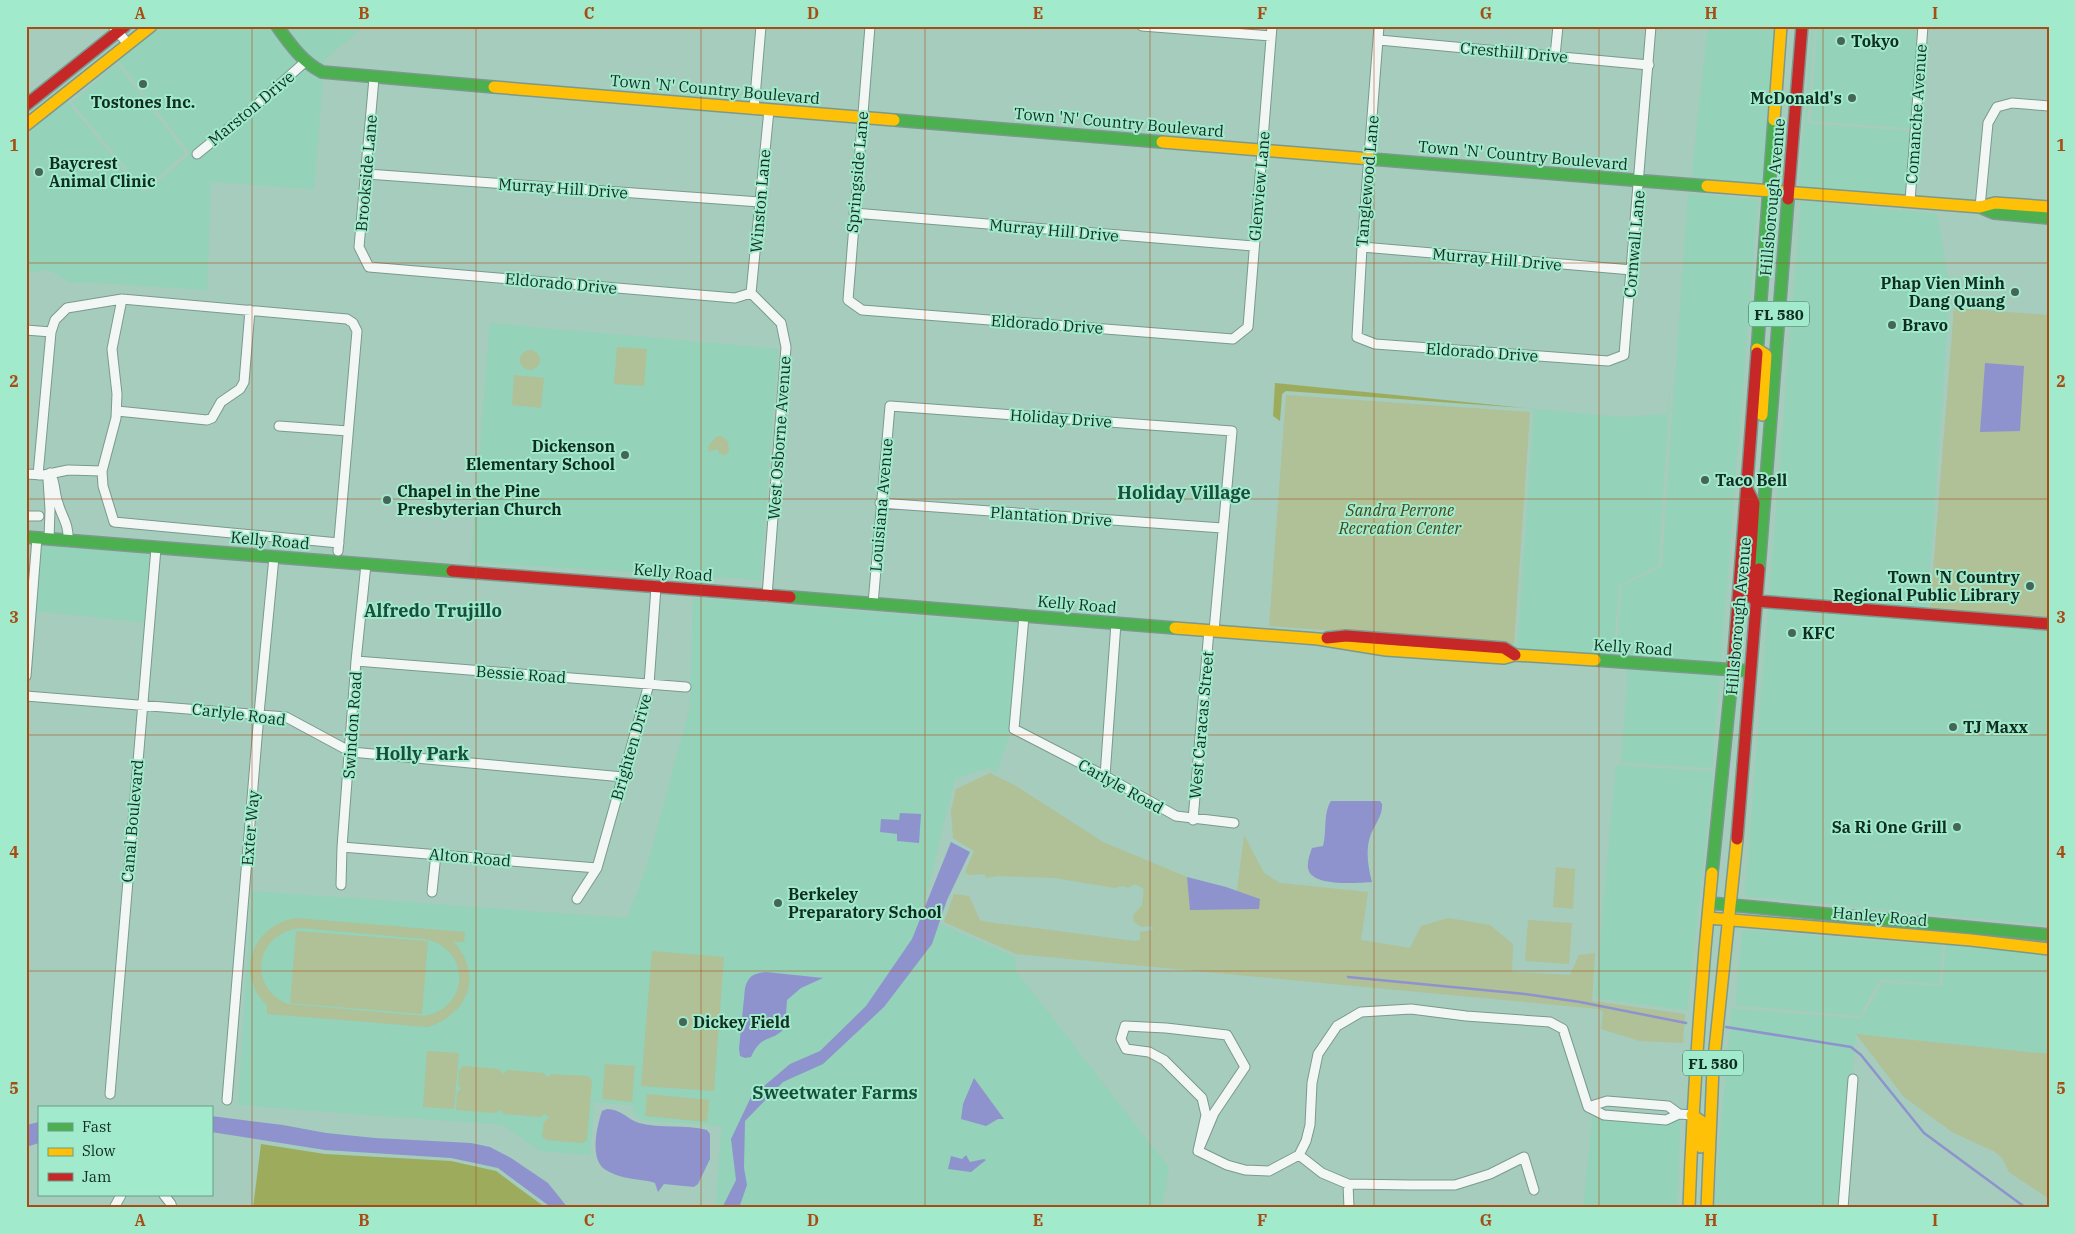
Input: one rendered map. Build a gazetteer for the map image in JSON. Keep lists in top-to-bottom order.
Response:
{
  "streets": {
    "street": [
      "Cresthill Drive",
      "Town 'N' Country Boulevard",
      "Marston Drive",
      "Comanche Avenue",
      "Springside Lane",
      "Brookside Lane",
      "Tanglewood Lane",
      "Glenview Lane",
      "Murray Hill Drive",
      "Hillsborough Avenue",
      "Winston Lane",
      "Cornwall Lane",
      "Eldorado Drive",
      "FL 580",
      "Holiday Drive",
      "West Osborne Avenue",
      "Louisiana Avenue",
      "Plantation Drive",
      "Kelly Road",
      "Bessie Road",
      "Carlyle Road",
      "Swindon Road",
      "West Caracas Street",
      "Brighten Drive",
      "Canal Boulevard",
      "Exter Way",
      "Alton Road",
      "Hanley Road"
    ]
  },
  "crossings": [
    ["Cresthill Drive", "Tanglewood Lane"],
    ["Cresthill Drive", "Cornwall Lane"],
    ["Town 'N' Country Boulevard", "Marston Drive"],
    ["Town 'N' Country Boulevard", "Comanche Avenue"],
    ["Town 'N' Country Boulevard", "Springside Lane"],
    ["Town 'N' Country Boulevard", "Brookside Lane"],
    ["Town 'N' Country Boulevard", "Tanglewood Lane"],
    ["Town 'N' Country Boulevard", "Glenview Lane"],
    ["Town 'N' Country Boulevard", "Hillsborough Avenue"],
    ["Town 'N' Country Boulevard", "Winston Lane"],
    ["Town 'N' Country Boulevard", "Cornwall Lane"],
    ["Springside Lane", "Murray Hill Drive"],
    ["Springside Lane", "Eldorado Drive"],
    ["Brookside Lane", "Murray Hill Drive"],
    ["Brookside Lane", "Eldorado Drive"],
    ["Tanglewood Lane", "Murray Hill Drive"],
    ["Tanglewood Lane", "Eldorado Drive"],
    ["Glenview Lane", "Murray Hill Drive"],
    ["Glenview Lane", "Eldorado Drive"],
    ["Murray Hill Drive", "Winston Lane"],
    ["Murray Hill Drive", "Cornwall Lane"],
    ["Hillsborough Avenue", "Kelly Road"],
    ["Hillsborough Avenue", "Hanley Road"],
    ["Winston Lane", "Eldorado Drive"],
    ["Winston Lane", "West Osborne Avenue"],
    ["Cornwall Lane", "Eldorado Drive"],
    ["Eldorado Drive", "West Osborne Avenue"],
    ["Holiday Drive", "Louisiana Avenue"],
    ["Holiday Drive", "West Caracas Street"],
    ["West Osborne Avenue", "Kelly Road"],
    ["Louisiana Avenue", "Plantation Drive"],
    ["Louisiana Avenue", "Kelly Road"],
    ["Plantation Drive", "West Caracas Street"],
    ["Kelly Road", "Carlyle Road"],
    ["Kelly Road", "Swindon Road"],
    ["Kelly Road", "West Caracas Street"],
    ["Kelly Road", "Brighten Drive"],
    ["Kelly Road", "Canal Boulevard"],
    ["Kelly Road", "Exter Way"],
    ["Bessie Road", "Swindon Road"],
    ["Bessie Road", "Brighten Drive"],
    ["Carlyle Road", "Swindon Road"],
    ["Carlyle Road", "West Caracas Street"],
    ["Carlyle Road", "Brighten Drive"],
    ["Carlyle Road", "Canal Boulevard"],
    ["Carlyle Road", "Exter Way"],
    ["Swindon Road", "Alton Road"],
    ["Brighten Drive", "Alton Road"]
  ],
  "districts": [
    "Holiday Village",
    "Alfredo Trujillo",
    "Holly Park",
    "Sweetwater Farms"
  ],
  "parks": ["Sandra Perrone Recreation Center"],
  "places": [
    "Tokyo",
    "Tostones Inc.",
    "McDonald's",
    "Baycrest Animal Clinic",
    "Phap Vien Minh Dang Quang",
    "Bravo",
    "Dickenson Elementary School",
    "Taco Bell",
    "Chapel in the Pine Presbyterian Church",
    "Town 'N Country Regional Public Library",
    "KFC",
    "TJ Maxx",
    "Sa Ri One Grill",
    "Berkeley Preparatory School",
    "Dickey Field"
  ],
  "legend": ["Fast", "Slow", "Jam"],
  "grid": {
    "columns": [
      "A",
      "B",
      "C",
      "D",
      "E",
      "F",
      "G",
      "H",
      "I"
    ],
    "rows": [
      "1",
      "2",
      "3",
      "4",
      "5"
    ]
  }
}
